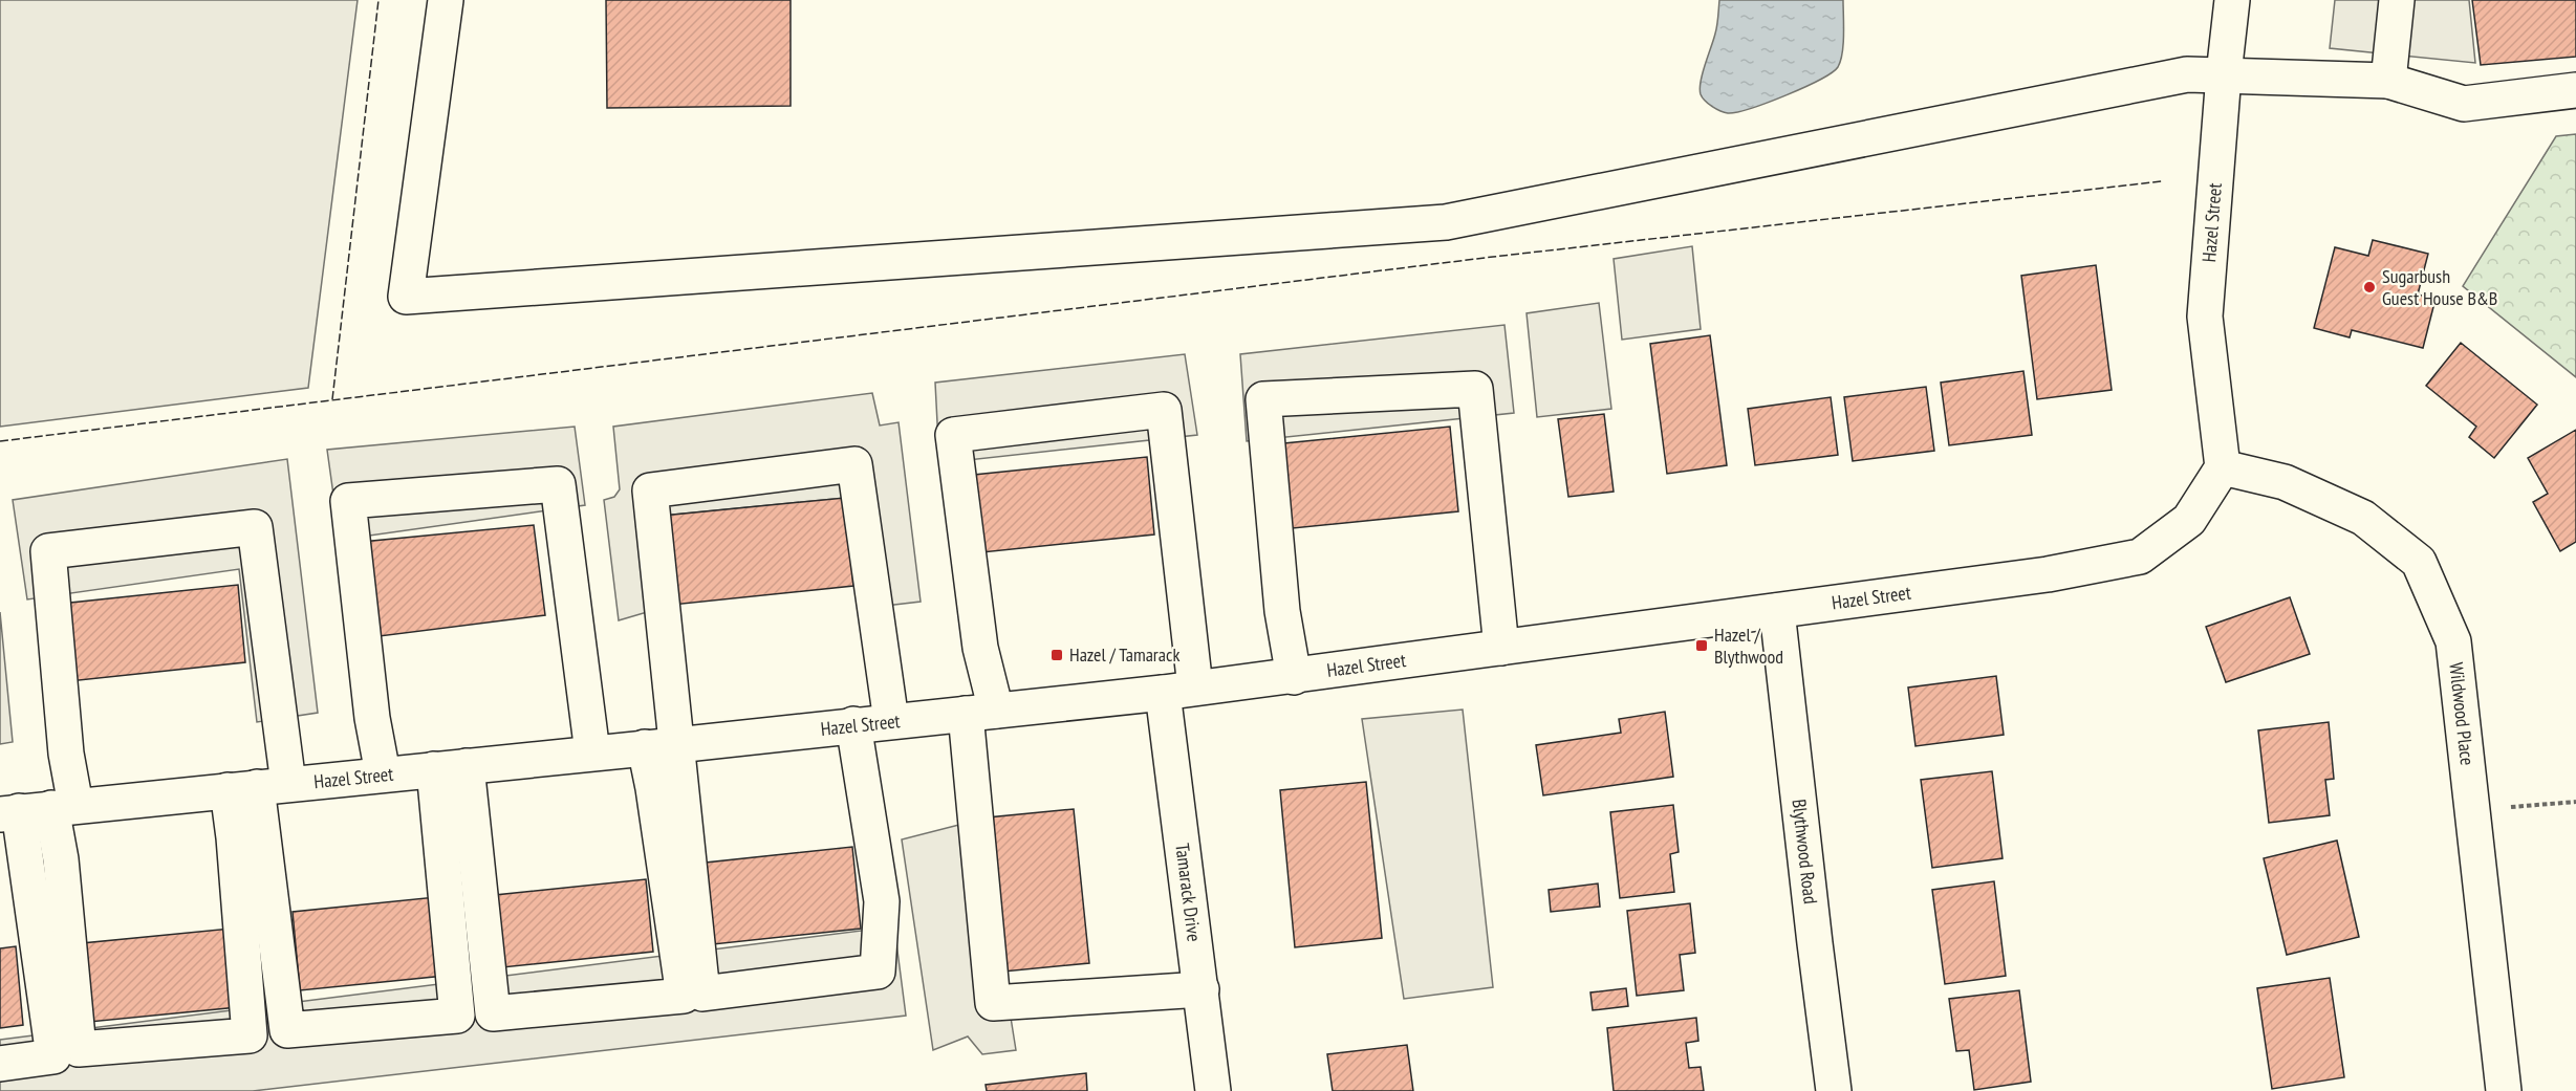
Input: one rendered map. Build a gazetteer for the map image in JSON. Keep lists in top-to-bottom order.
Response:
{
  "streets": {
    "street": [
      "Hazel Street",
      "Wildwood Place",
      "Blythwood Road",
      "Tamarack Drive"
    ]
  },
  "crossings": [
    ["Hazel Street", "Wildwood Place"],
    ["Hazel Street", "Blythwood Road"],
    ["Hazel Street", "Tamarack Drive"]
  ],
  "places": {
    "other": ["Sugarbush Guest House B&B"],
    "transit": ["Hazel / Blythwood", "Hazel / Tamarack"]
  }
}
